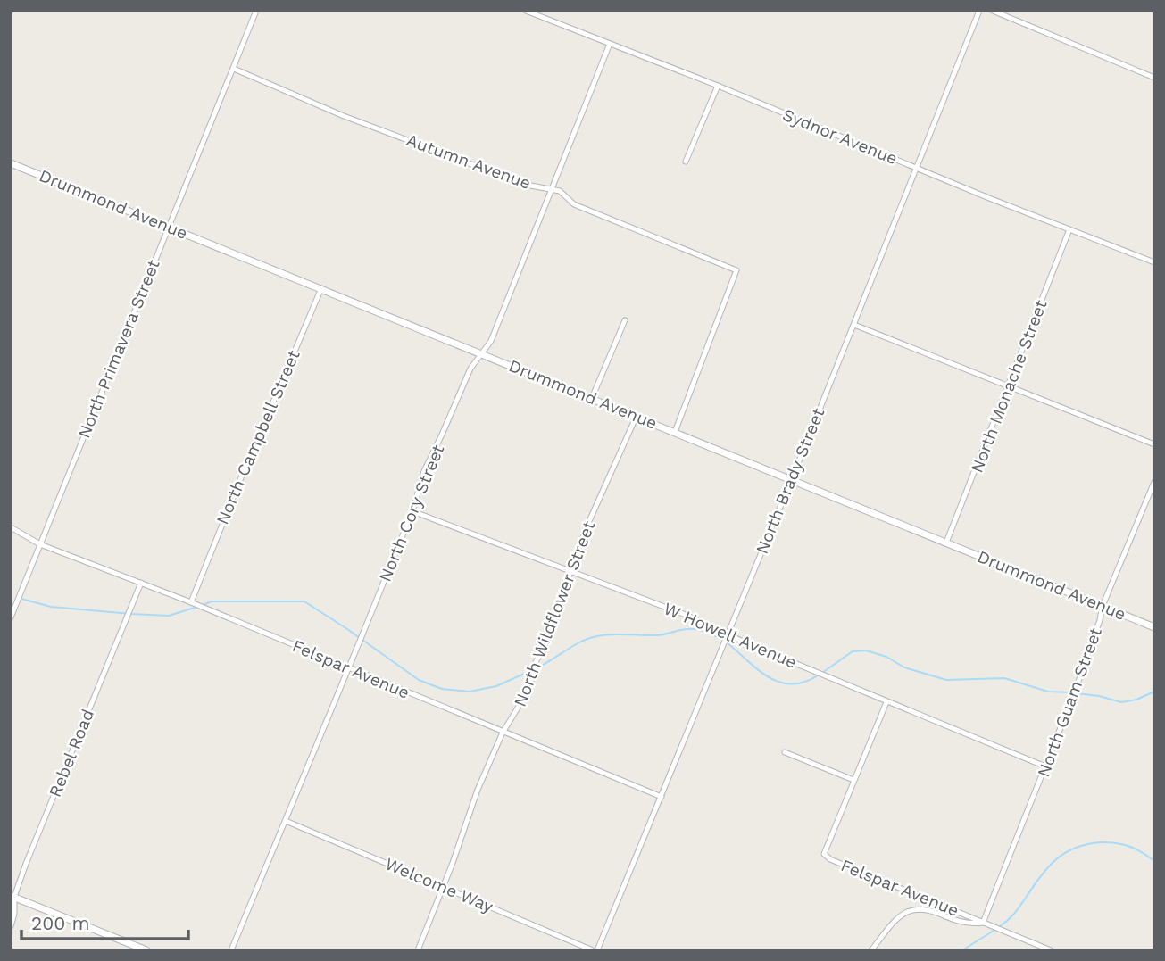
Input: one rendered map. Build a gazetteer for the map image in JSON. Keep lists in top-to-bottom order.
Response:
{
  "streets": {
    "street": [
      "Sydnor Avenue",
      "Autumn Avenue",
      "Drummond Avenue",
      "North Primavera Street",
      "North Monache Street",
      "North Campbell Street",
      "North Brady Street",
      "North Cory Street",
      "North Wildflower Street",
      "W Howell Avenue",
      "Felspar Avenue",
      "North Guam Street",
      "Rebel Road",
      "Welcome Way"
    ]
  },
  "crossings": [
    ["Sydnor Avenue", "North Monache Street"],
    ["Sydnor Avenue", "North Brady Street"],
    ["Sydnor Avenue", "North Cory Street"],
    ["Autumn Avenue", "Drummond Avenue"],
    ["Autumn Avenue", "North Primavera Street"],
    ["Autumn Avenue", "North Cory Street"],
    ["Drummond Avenue", "North Primavera Street"],
    ["Drummond Avenue", "North Monache Street"],
    ["Drummond Avenue", "North Campbell Street"],
    ["Drummond Avenue", "North Brady Street"],
    ["Drummond Avenue", "North Cory Street"],
    ["Drummond Avenue", "North Wildflower Street"],
    ["Drummond Avenue", "North Guam Street"],
    ["North Primavera Street", "Felspar Avenue"],
    ["North Campbell Street", "Felspar Avenue"],
    ["North Brady Street", "W Howell Avenue"],
    ["North Brady Street", "Felspar Avenue"],
    ["North Cory Street", "W Howell Avenue"],
    ["North Cory Street", "Felspar Avenue"],
    ["North Cory Street", "Welcome Way"],
    ["North Wildflower Street", "W Howell Avenue"],
    ["North Wildflower Street", "Felspar Avenue"],
    ["North Wildflower Street", "Welcome Way"],
    ["W Howell Avenue", "North Guam Street"],
    ["Felspar Avenue", "North Guam Street"],
    ["Felspar Avenue", "Rebel Road"]
  ],
  "scale_bar": "200 m"
}
